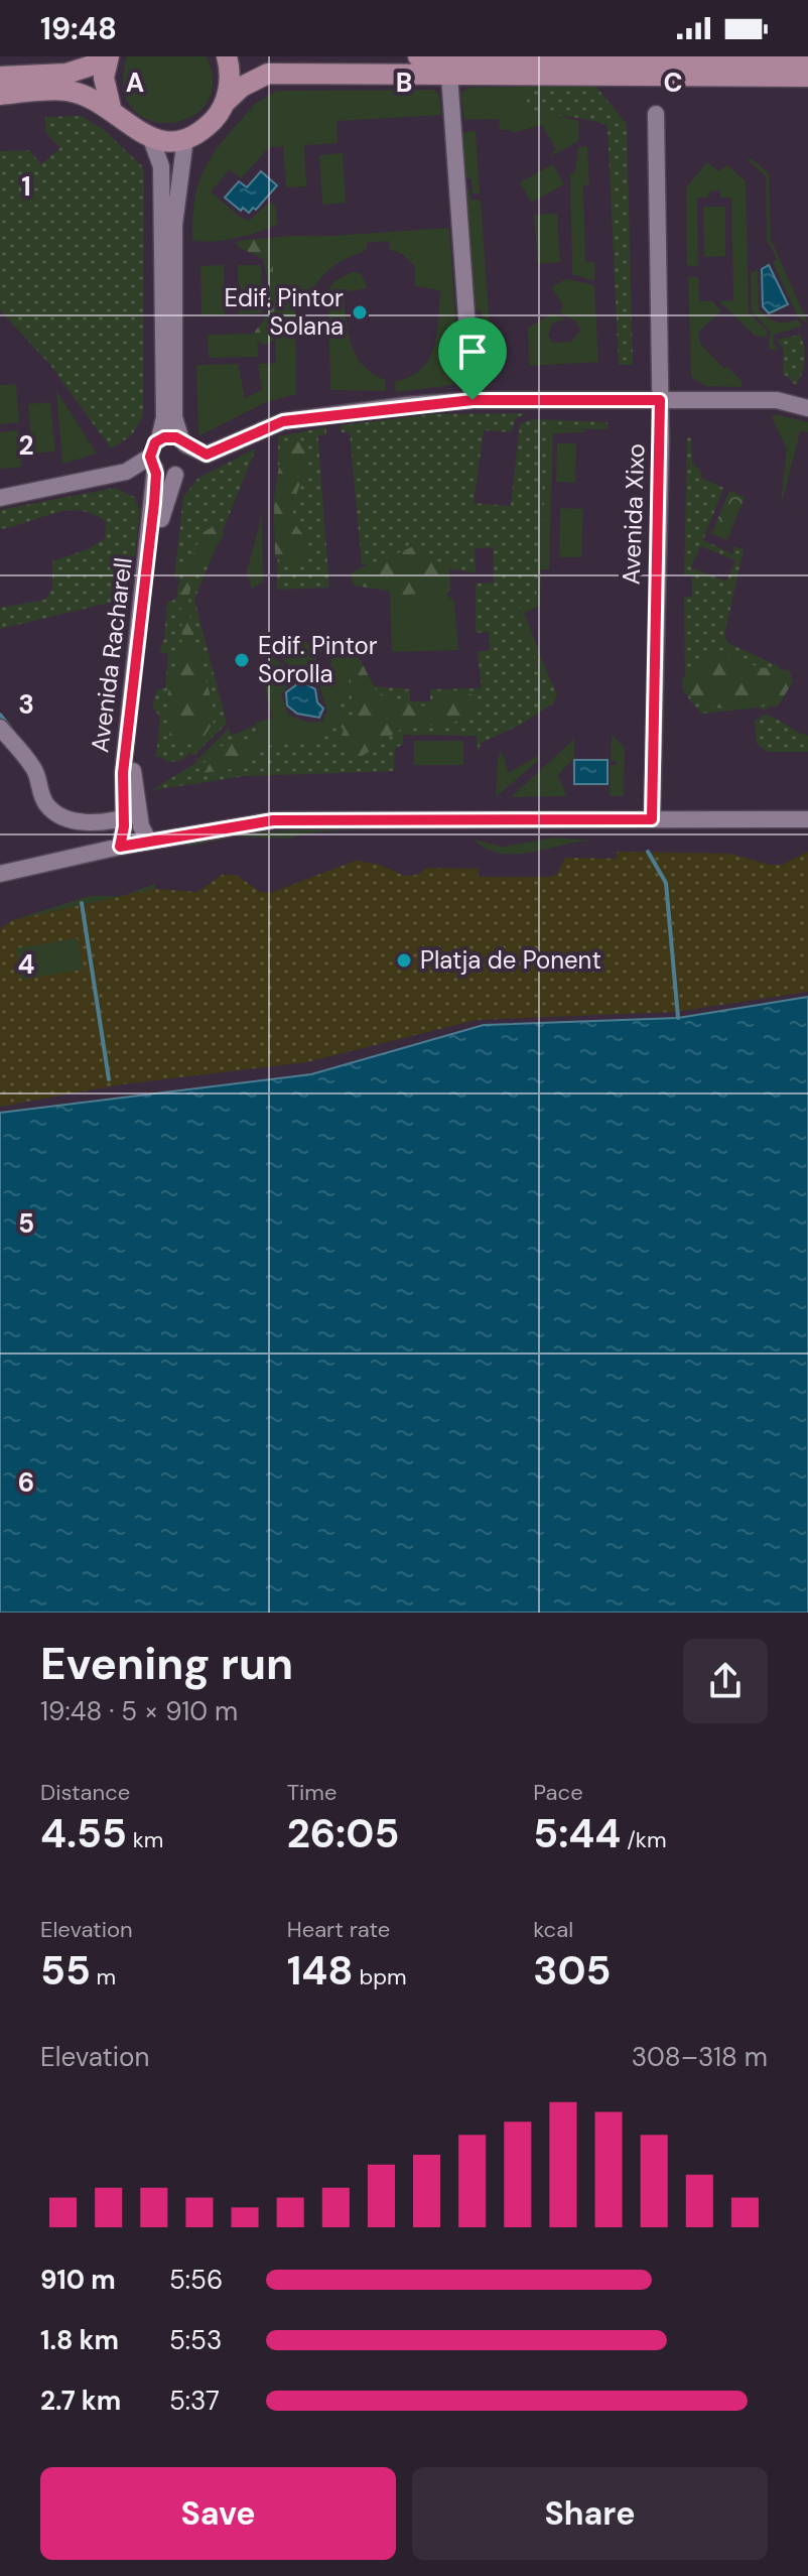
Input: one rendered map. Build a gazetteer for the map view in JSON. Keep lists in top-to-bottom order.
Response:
{
  "streets": {
    "street": ["Avenida Xixo", "Avenida Racharell"]
  },
  "places": ["Edif. Pintor Solana", "Edif. Pintor Sorolla", "Platja de Ponent"],
  "page": {
    "status": "19:48",
    "heading": ["Evening run", "19:48 · 5 × 910 m"],
    "stats": [
      ["Distance", "4.55 km"],
      ["Time", "26:05"],
      ["Pace", "5:44 /km"],
      ["Elevation", "55 m"],
      ["Heart rate", "148 bpm"],
      ["kcal", "305"]
    ],
    "chart": ["Elevation", "308–318 m"],
    "list": [
      {
        "name": "910 m",
        "note": "5:56"
      },
      {
        "name": "1.8 km",
        "note": "5:53"
      },
      {
        "name": "2.7 km",
        "note": "5:37"
      }
    ],
    "buttons": ["Save", "Share"]
  },
  "grid": {
    "columns": ["A", "B", "C"],
    "rows": [
      "1",
      "2",
      "3",
      "4",
      "5",
      "6"
    ]
  }
}
